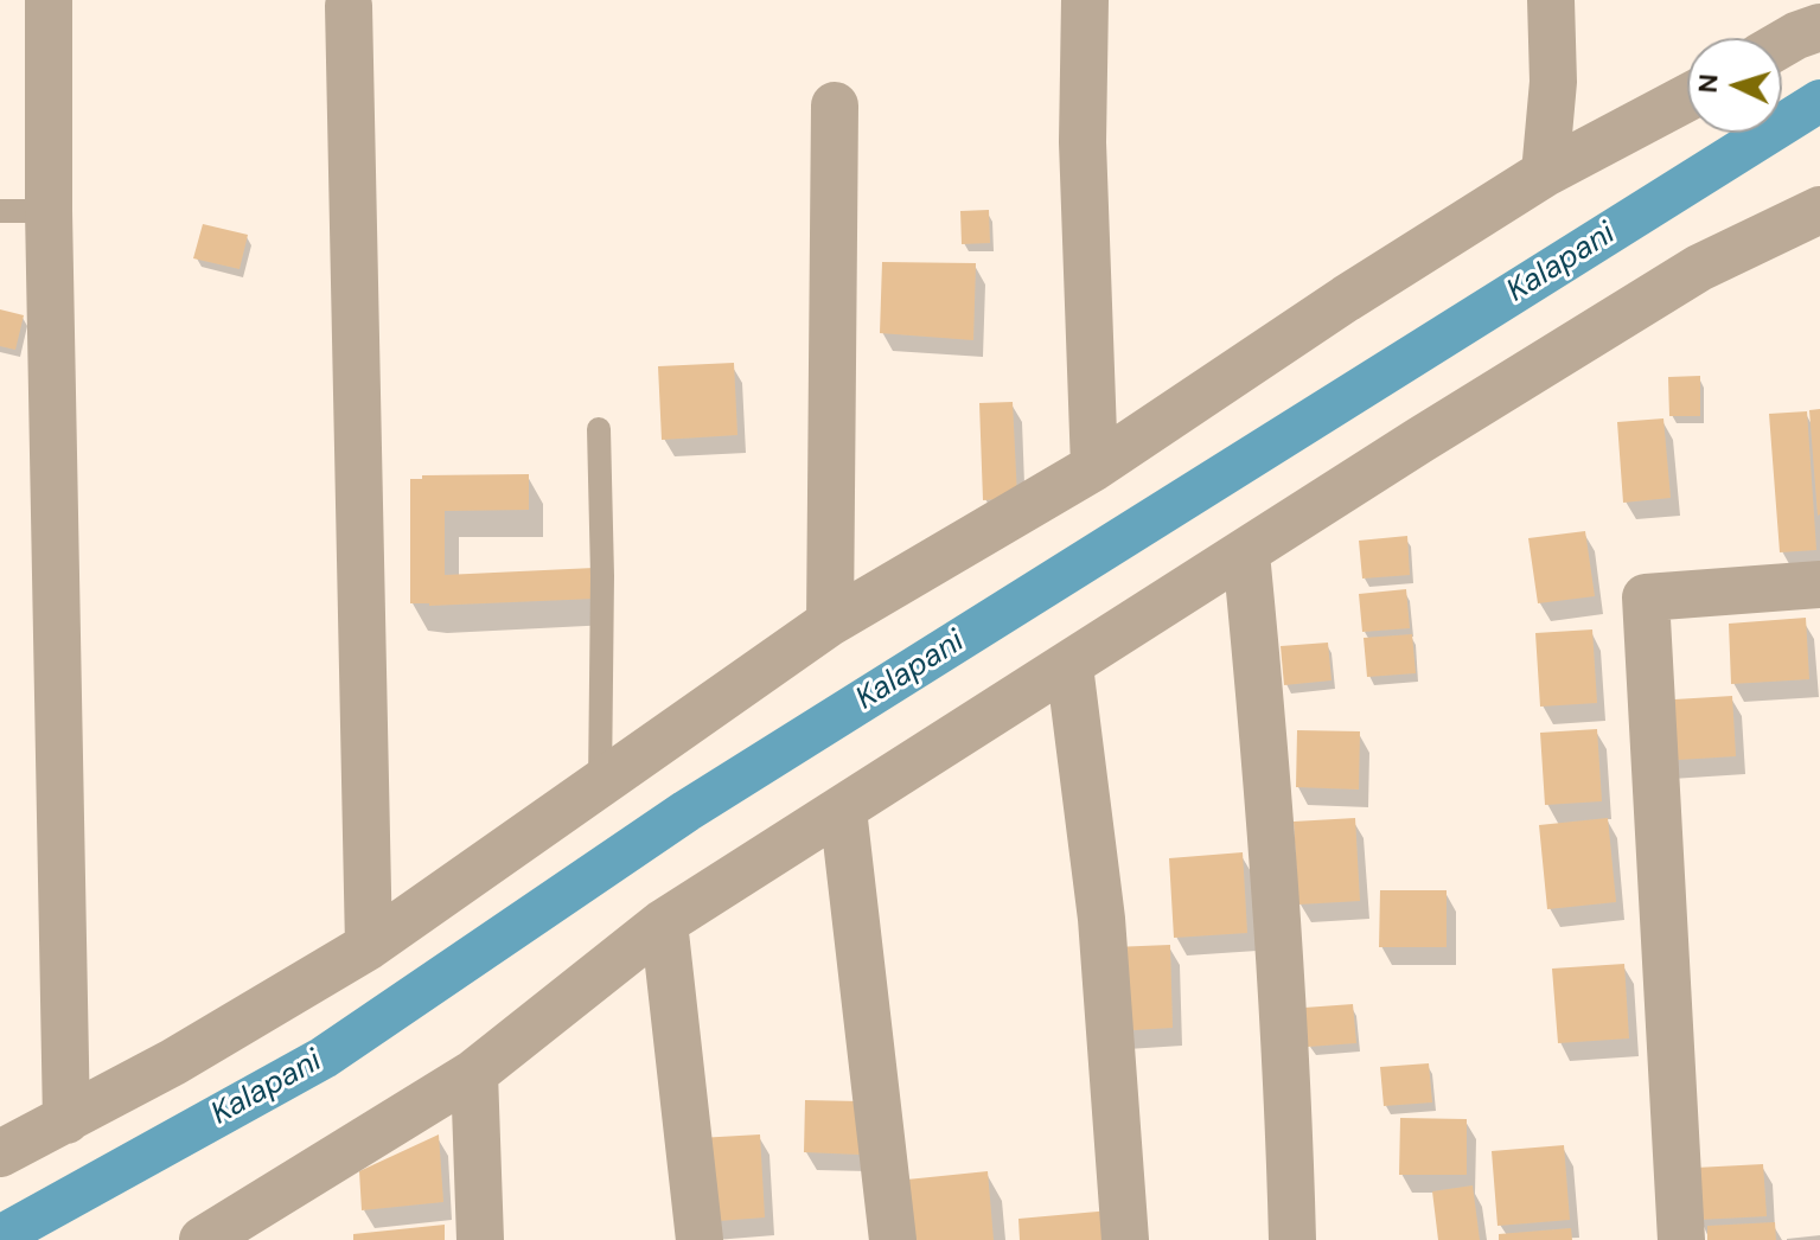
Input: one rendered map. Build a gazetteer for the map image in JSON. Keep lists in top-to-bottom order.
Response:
{
  "water": ["Kalapani"],
  "north": "left"
}
